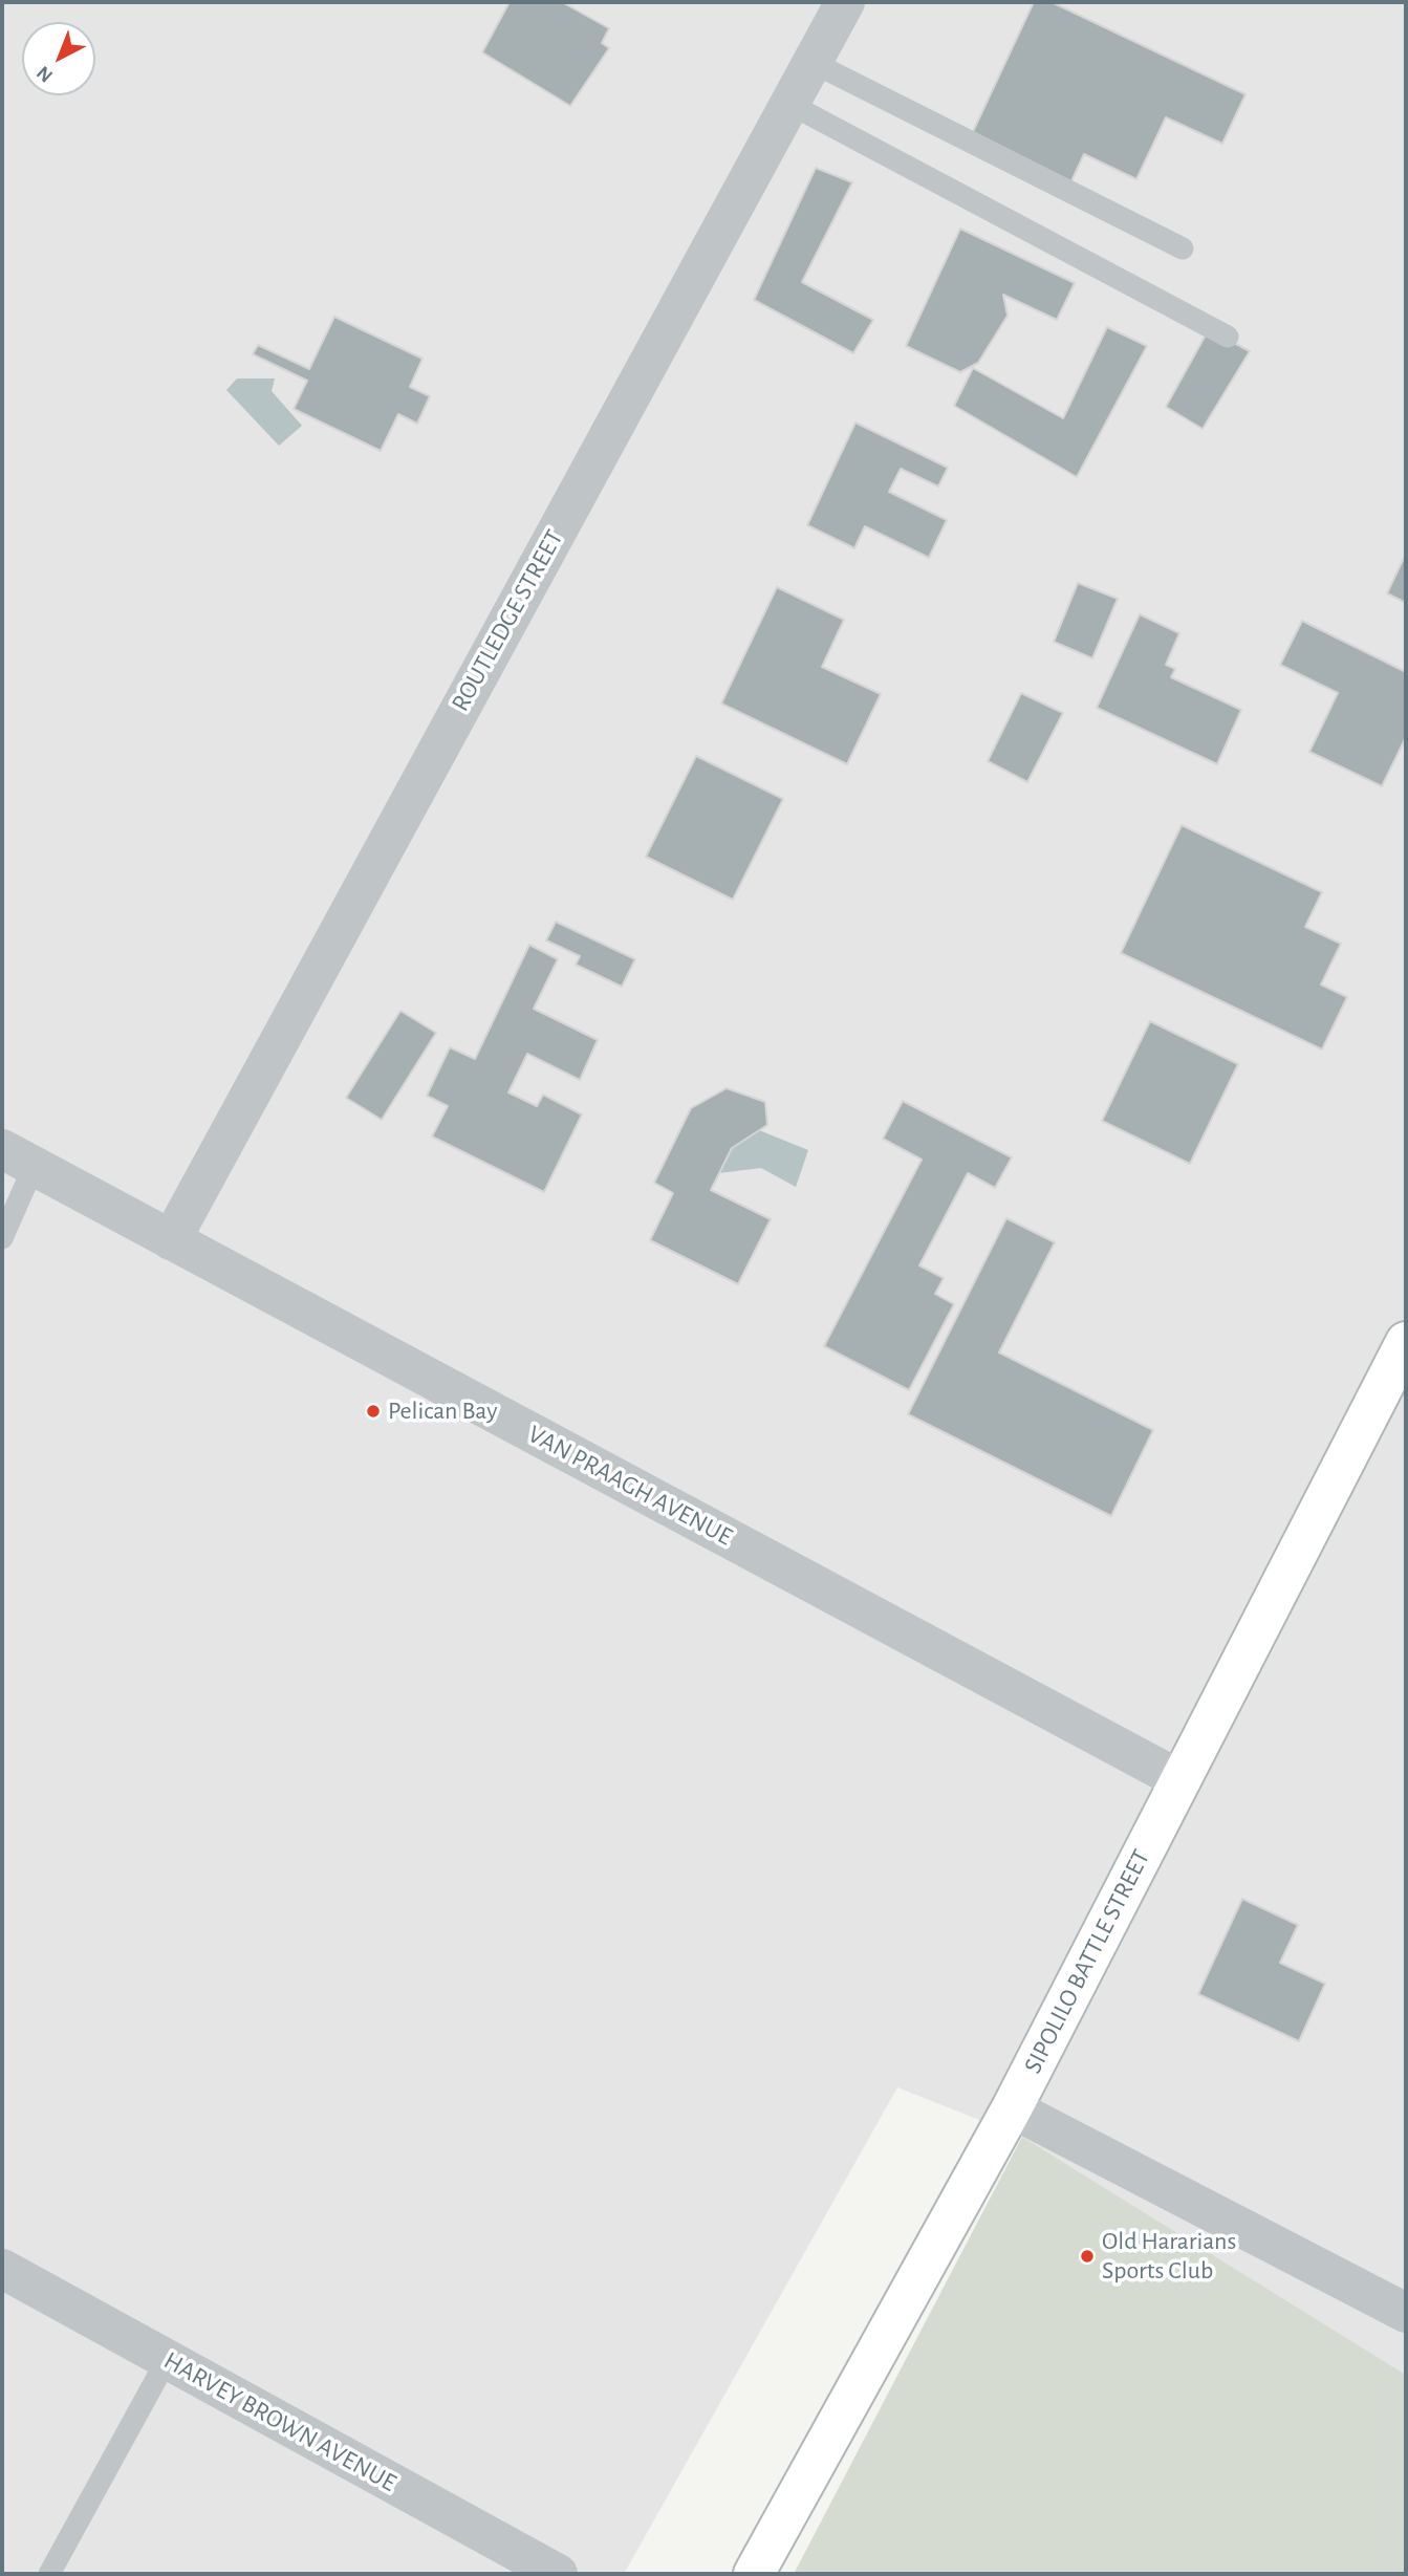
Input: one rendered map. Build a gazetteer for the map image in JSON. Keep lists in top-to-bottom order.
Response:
{
  "streets": {
    "main road": ["SIPOLILO BATTLE STREET"],
    "street": ["ROUTLEDGE STREET", "VAN PRAAGH AVENUE", "HARVEY BROWN AVENUE"]
  },
  "crossings": [
    ["ROUTLEDGE STREET", "VAN PRAAGH AVENUE"],
    ["VAN PRAAGH AVENUE", "SIPOLILO BATTLE STREET"]
  ],
  "places": ["Pelican Bay", "Old Hararians Sports Club"],
  "north": "bottom left"
}
